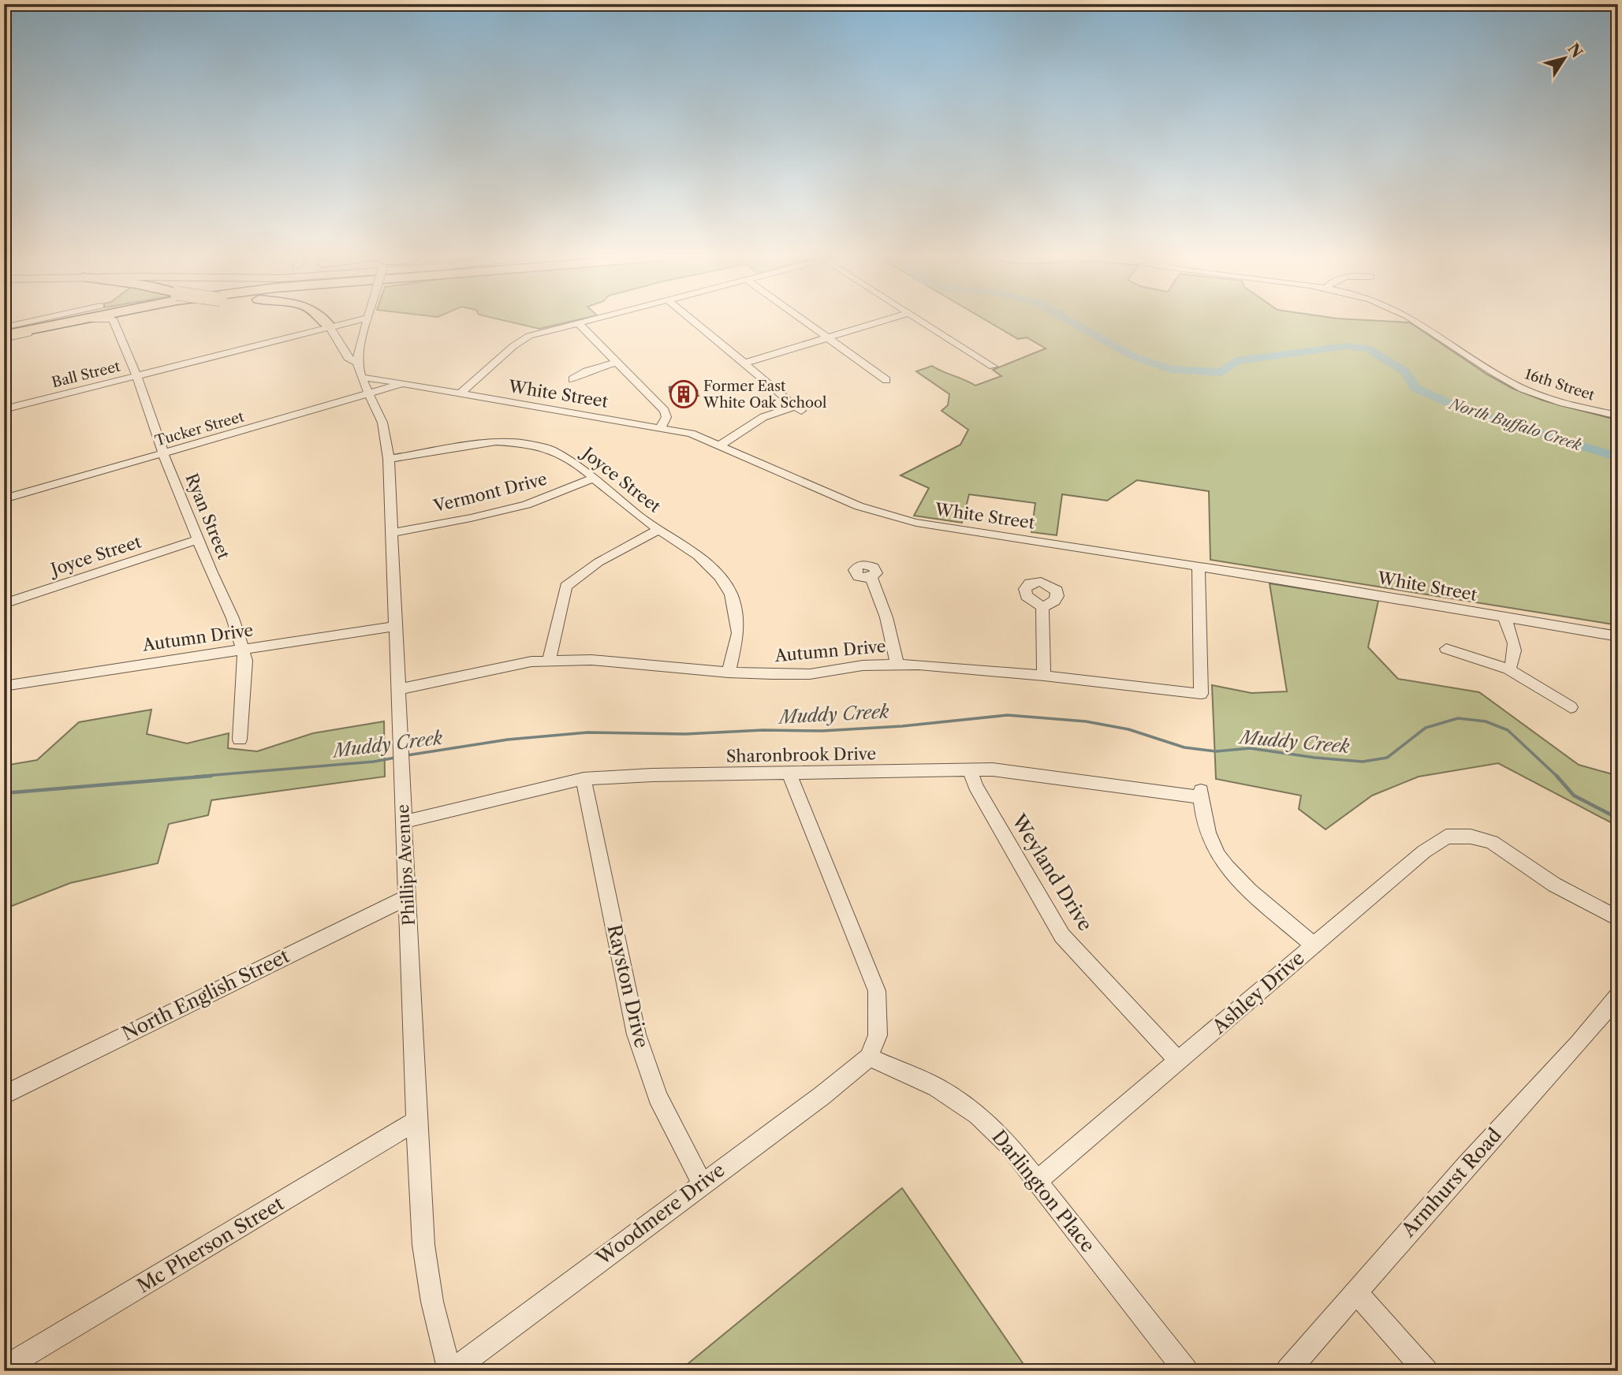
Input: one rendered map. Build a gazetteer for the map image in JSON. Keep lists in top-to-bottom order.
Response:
{
  "streets": {
    "street": [
      "Ball Street",
      "16th Street",
      "White Street",
      "Tucker Street",
      "Joyce Street",
      "Vermont Drive",
      "Ryan Street",
      "Autumn Drive",
      "Sharonbrook Drive",
      "Phillips Avenue",
      "Weyland Drive",
      "Rayston Drive",
      "Ashley Drive",
      "North English Street",
      "Armhurst Road",
      "Darlington Place",
      "Woodmere Drive",
      "Mc Pherson Street"
    ]
  },
  "crossings": [
    ["Ball Street", "Ryan Street"],
    ["Ball Street", "Phillips Avenue"],
    ["White Street", "Tucker Street"],
    ["White Street", "Autumn Drive"],
    ["White Street", "Phillips Avenue"],
    ["Tucker Street", "Ryan Street"],
    ["Tucker Street", "Phillips Avenue"],
    ["Joyce Street", "Vermont Drive"],
    ["Joyce Street", "Ryan Street"],
    ["Joyce Street", "Autumn Drive"],
    ["Joyce Street", "Phillips Avenue"],
    ["Vermont Drive", "Phillips Avenue"],
    ["Ryan Street", "Autumn Drive"],
    ["Autumn Drive", "Phillips Avenue"],
    ["Sharonbrook Drive", "Phillips Avenue"],
    ["Sharonbrook Drive", "Weyland Drive"],
    ["Sharonbrook Drive", "Rayston Drive"],
    ["Sharonbrook Drive", "Ashley Drive"],
    ["Phillips Avenue", "North English Street"],
    ["Phillips Avenue", "Woodmere Drive"],
    ["Phillips Avenue", "Mc Pherson Street"],
    ["Weyland Drive", "Ashley Drive"],
    ["Rayston Drive", "Woodmere Drive"],
    ["Ashley Drive", "Darlington Place"],
    ["Darlington Place", "Woodmere Drive"]
  ],
  "water": ["North Buffalo Creek", "Muddy Creek"],
  "places": {
    "building": ["Former East White Oak School"]
  },
  "north": "top right"
}
